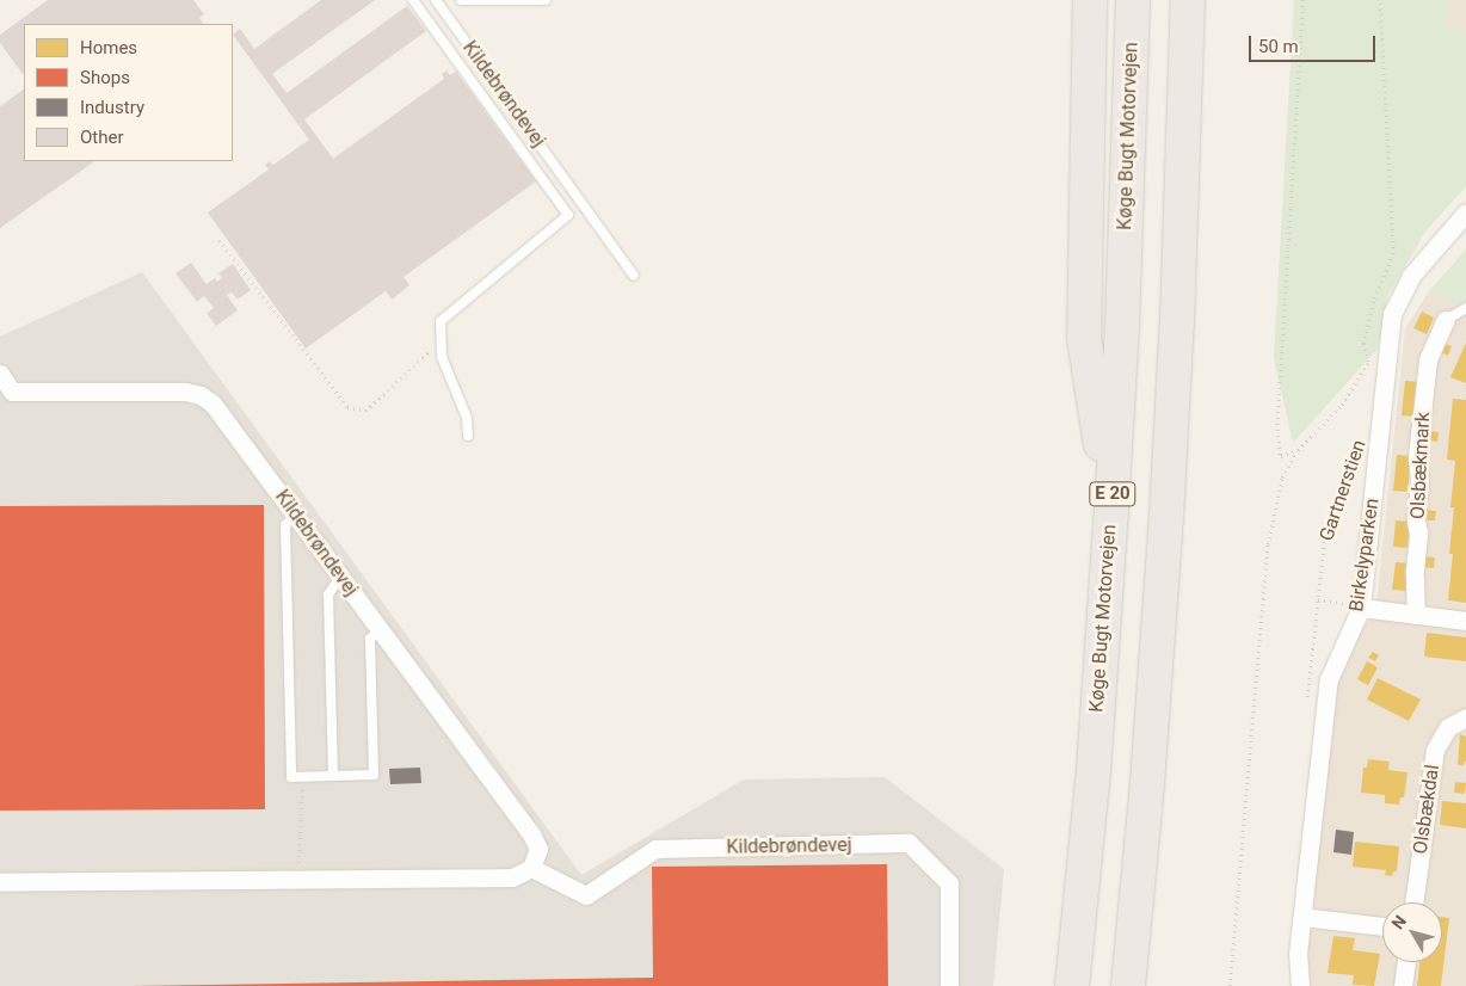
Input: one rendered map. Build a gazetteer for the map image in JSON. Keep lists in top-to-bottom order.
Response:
{
  "streets": {
    "highway": ["Køge Bugt Motorvejen", "E 20"],
    "street": [
      "Kildebrøndevej",
      "Olsbækmark",
      "Birkelyparken",
      "Olsbækdal"
    ],
    "path": ["Gartnerstien"]
  },
  "legend": [
    "Homes",
    "Shops",
    "Industry",
    "Other"
  ],
  "scale_bar": "50 m",
  "north": "top left"
}
